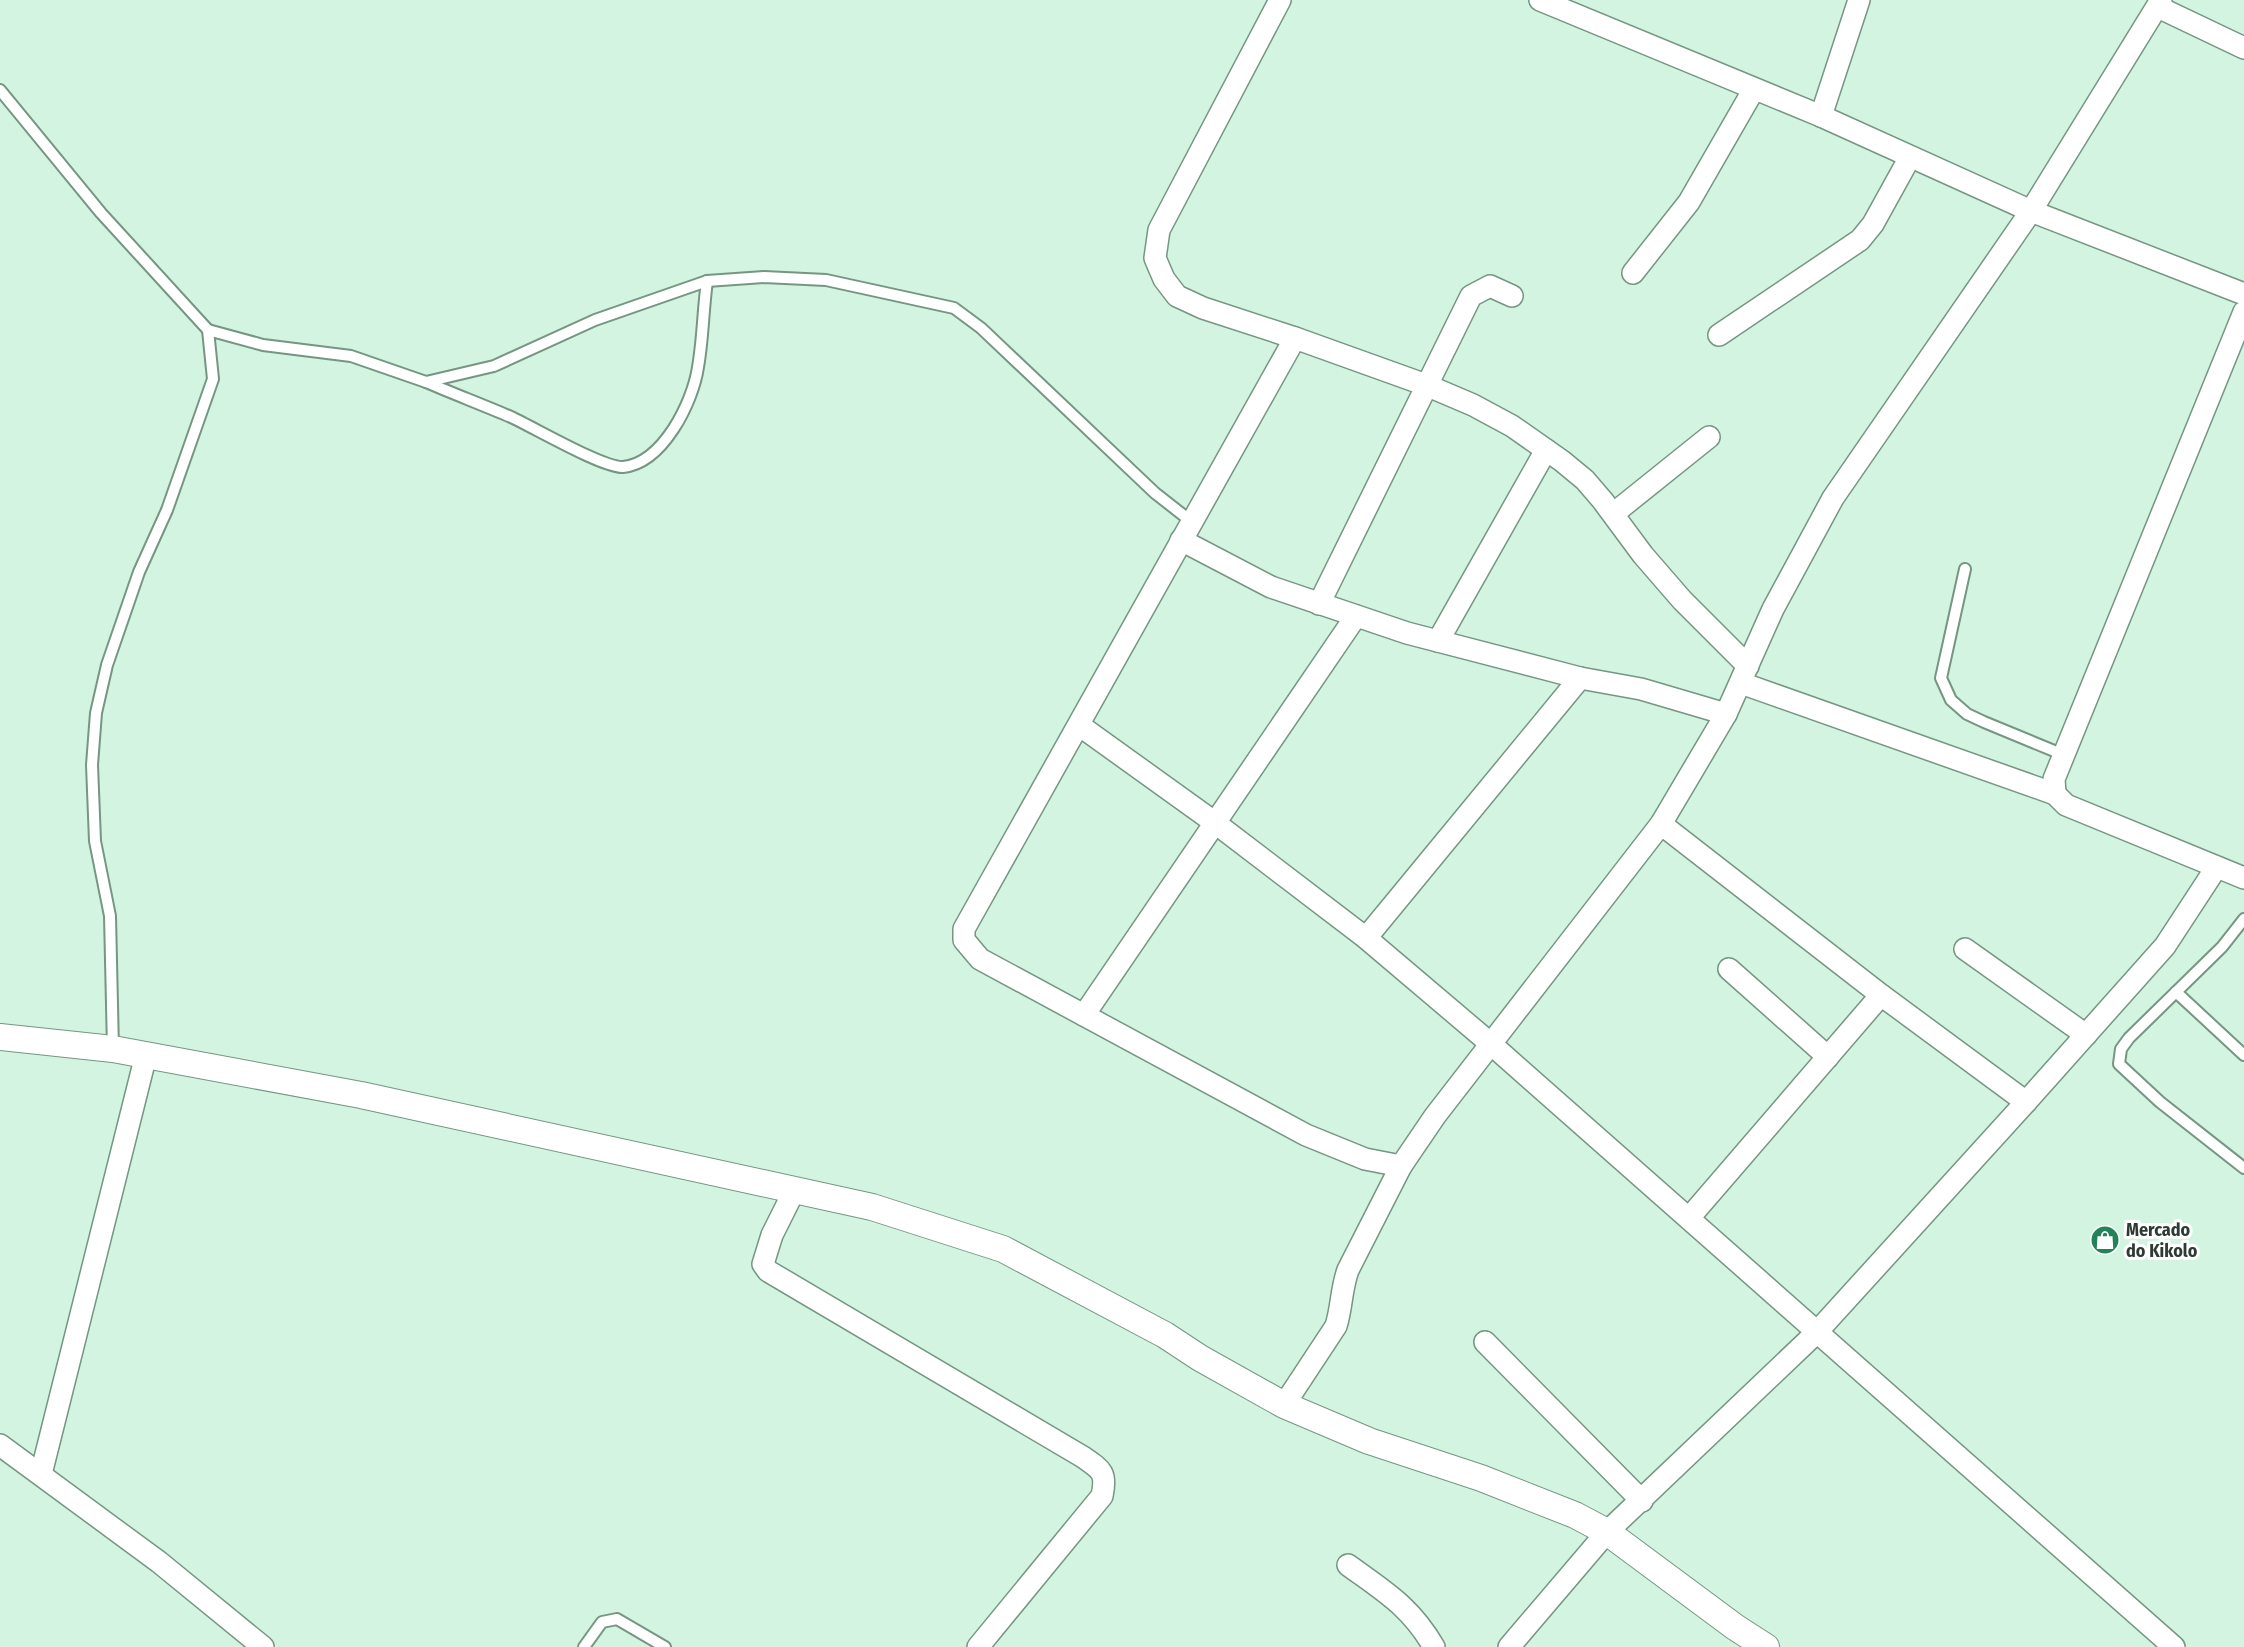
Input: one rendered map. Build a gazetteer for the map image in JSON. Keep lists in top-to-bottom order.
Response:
{
  "places": {
    "shop": ["Mercado do Kikolo"]
  }
}
